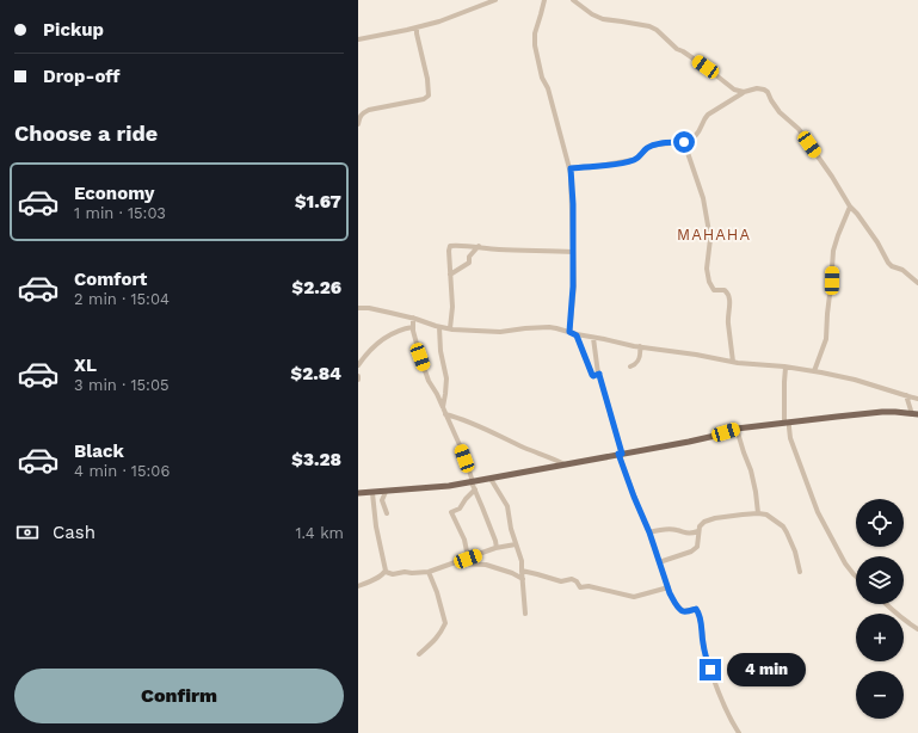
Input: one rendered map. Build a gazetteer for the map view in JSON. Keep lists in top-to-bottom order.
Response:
{
  "districts": ["MAHAHA"],
  "page": {
    "banner": ["Pickup", "Drop-off"],
    "heading": "Choose a ride",
    "list": [
      {
        "name": "Economy",
        "note": "1 min · 15:03",
        "value": "$1.67"
      },
      {
        "name": "Comfort",
        "note": "2 min · 15:04",
        "value": "$2.26"
      },
      {
        "name": "XL",
        "note": "3 min · 15:05",
        "value": "$2.84"
      },
      {
        "name": "Black",
        "note": "4 min · 15:06",
        "value": "$3.28"
      }
    ],
    "map_buttons": ["+", "−"],
    "pay": ["Cash", "1.4 km"],
    "bubble": "4 min",
    "buttons": "Confirm"
  }
}
